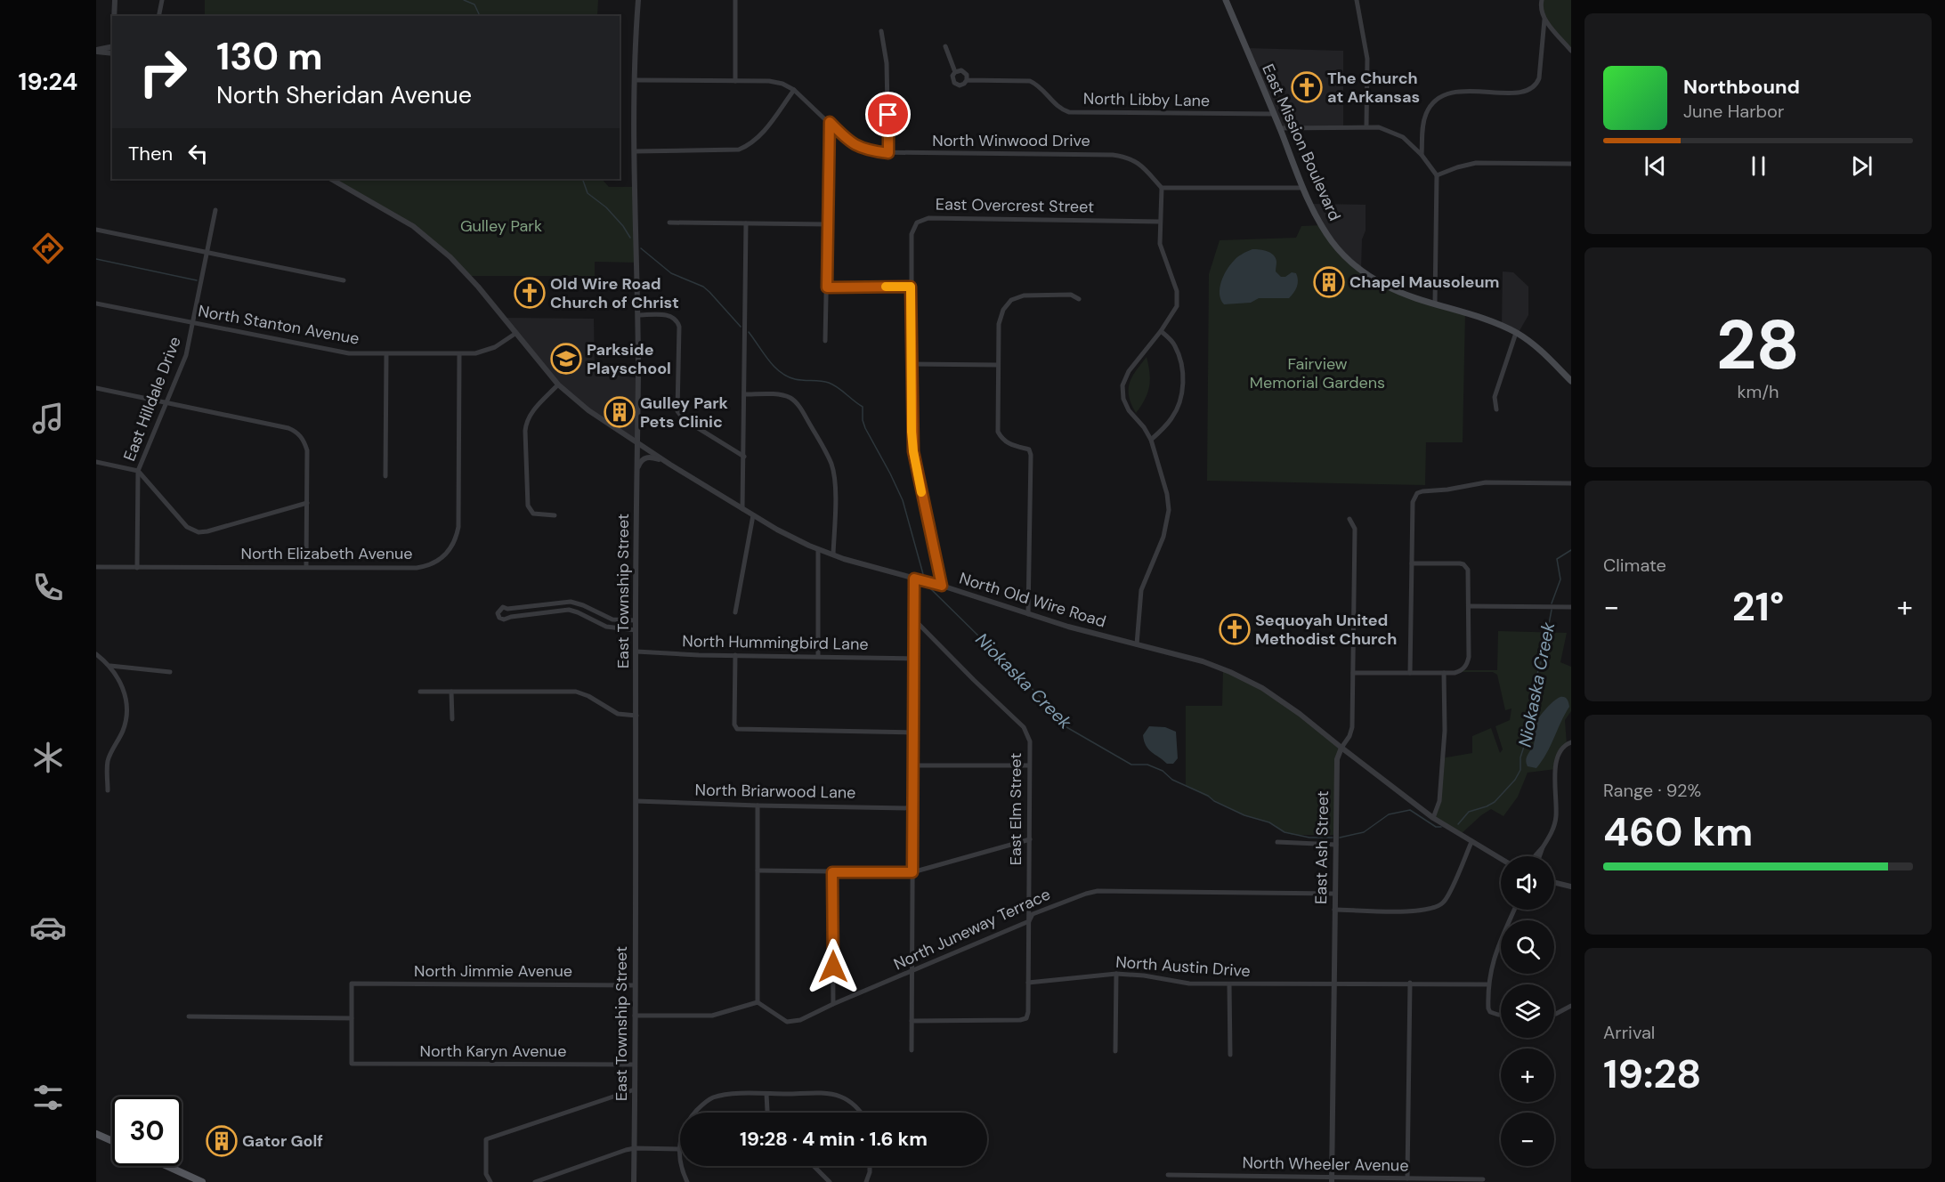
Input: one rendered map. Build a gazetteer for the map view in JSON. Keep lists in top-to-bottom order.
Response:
{
  "streets": {
    "main road": ["East Mission Boulevard"],
    "street": [
      "North Libby Lane",
      "North Winwood Drive",
      "East Overcrest Street",
      "North Stanton Avenue",
      "East Hilldale Drive",
      "North Elizabeth Avenue",
      "East Township Street",
      "North Old Wire Road",
      "North Hummingbird Lane",
      "North Briarwood Lane",
      "East Elm Street",
      "East Ash Street",
      "North Juneway Terrace",
      "North Austin Drive",
      "North Jimmie Avenue",
      "North Karyn Avenue",
      "North Wheeler Avenue"
    ]
  },
  "crossings": [
    ["North Libby Lane", "East Mission Boulevard"],
    ["North Winwood Drive", "East Township Street"],
    ["East Overcrest Street", "North Old Wire Road"],
    ["North Stanton Avenue", "East Hilldale Drive"],
    ["North Stanton Avenue", "North Elizabeth Avenue"],
    ["North Stanton Avenue", "North Old Wire Road"],
    ["East Hilldale Drive", "North Elizabeth Avenue"],
    ["East Township Street", "North Old Wire Road"],
    ["East Township Street", "North Hummingbird Lane"],
    ["East Township Street", "North Briarwood Lane"],
    ["East Township Street", "North Jimmie Avenue"],
    ["East Township Street", "North Karyn Avenue"],
    ["North Old Wire Road", "East Ash Street"],
    ["East Elm Street", "North Juneway Terrace"],
    ["East Elm Street", "North Austin Drive"],
    ["East Ash Street", "North Juneway Terrace"],
    ["East Ash Street", "North Austin Drive"],
    ["East Ash Street", "North Wheeler Avenue"],
    ["North Jimmie Avenue", "North Karyn Avenue"]
  ],
  "water": ["Niokaska Creek"],
  "parks": ["Gulley Park", "Fairview Memorial Gardens"],
  "places": {
    "church": ["The Church at Arkansas", "Old Wire Road Church of Christ", "Sequoyah United Methodist Church"],
    "building": ["Chapel Mausoleum", "Gulley Park Pets Clinic", "Gator Golf"],
    "school or university": ["Parkside Playschool"]
  },
  "page": {
    "tabs": "19:24",
    "turn": ["130 m", "North Sheridan Avenue"],
    "song": ["Northbound", "June Harbor"],
    "then": "Then",
    "tile": [
      ["28", "km/h"],
      "Climate",
      ["Range · 92%", "460 km"],
      ["Arrival", "19:28"]
    ],
    "heat": ["−", "21°", "+"],
    "map_buttons": ["+", "−"],
    "limit": "30",
    "trip": "19:28 · 4 min · 1.6 km"
  }
}
